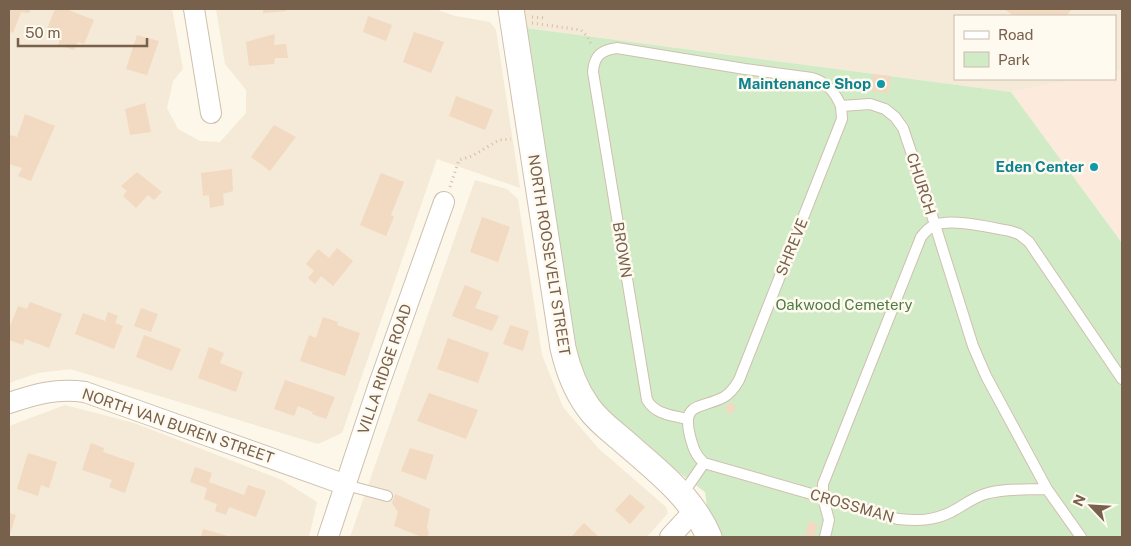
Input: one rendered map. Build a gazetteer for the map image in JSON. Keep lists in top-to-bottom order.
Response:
{
  "streets": {
    "street": ["NORTH ROOSEVELT STREET", "VILLA RIDGE ROAD", "NORTH VAN BUREN STREET"],
    "lane": [
      "CHURCH",
      "SHREVE",
      "BROWN",
      "CROSSMAN"
    ]
  },
  "crossings": [
    ["CHURCH", "SHREVE"],
    ["CHURCH", "CROSSMAN"],
    ["SHREVE", "BROWN"],
    ["VILLA RIDGE ROAD", "NORTH VAN BUREN STREET"]
  ],
  "parks": ["Oakwood Cemetery"],
  "places": ["Maintenance Shop", "Eden Center"],
  "legend": ["Road", "Park"],
  "scale_bar": "50 m",
  "north": "top left"
}
